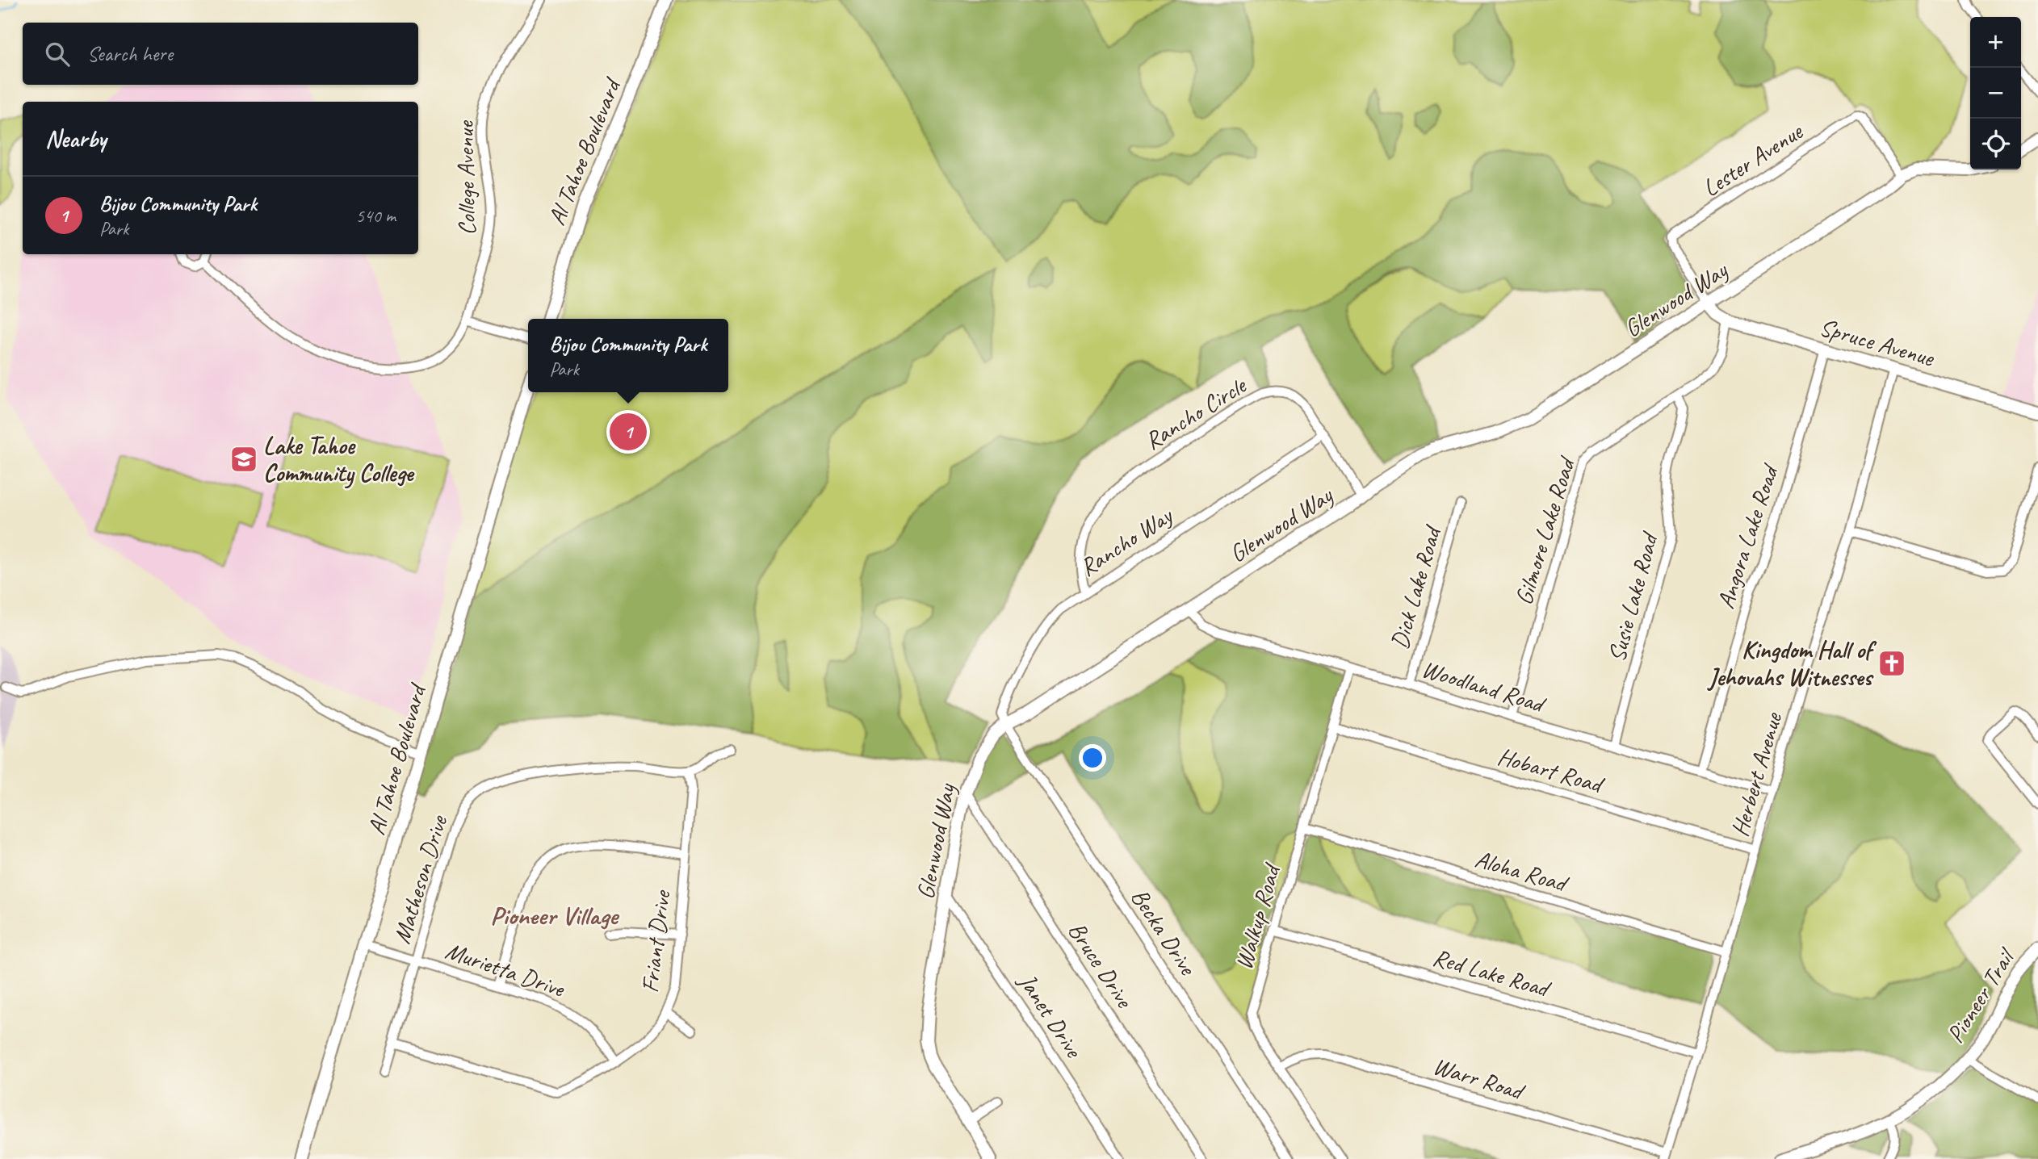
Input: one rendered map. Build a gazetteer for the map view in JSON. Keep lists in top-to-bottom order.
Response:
{
  "streets": {
    "street": [
      "Al Tahoe Boulevard",
      "Lester Avenue",
      "College Avenue",
      "Glenwood Way",
      "Spruce Avenue",
      "Rancho Circle",
      "Gilmore Lake Road",
      "Angora Lake Road",
      "Rancho Way",
      "Dick Lake Road",
      "Susie Lake Road",
      "Woodland Road",
      "Hobart Road",
      "Herbert Avenue",
      "Aloha Road",
      "Matheson Drive",
      "Walkup Road",
      "Becka Drive",
      "Friant Drive",
      "Bruce Drive",
      "Murietta Drive",
      "Red Lake Road",
      "Pioneer Trail",
      "Janet Drive",
      "Warr Road"
    ]
  },
  "crossings": [
    ["Al Tahoe Boulevard", "Murietta Drive"],
    ["Lester Avenue", "Glenwood Way"],
    ["Lester Avenue", "Spruce Avenue"],
    ["Glenwood Way", "Spruce Avenue"],
    ["Glenwood Way", "Rancho Circle"],
    ["Glenwood Way", "Rancho Way"],
    ["Glenwood Way", "Woodland Road"],
    ["Glenwood Way", "Becka Drive"],
    ["Glenwood Way", "Bruce Drive"],
    ["Glenwood Way", "Janet Drive"],
    ["Spruce Avenue", "Gilmore Lake Road"],
    ["Spruce Avenue", "Angora Lake Road"],
    ["Spruce Avenue", "Herbert Avenue"],
    ["Rancho Circle", "Rancho Way"],
    ["Gilmore Lake Road", "Susie Lake Road"],
    ["Gilmore Lake Road", "Woodland Road"],
    ["Angora Lake Road", "Woodland Road"],
    ["Rancho Way", "Becka Drive"],
    ["Dick Lake Road", "Woodland Road"],
    ["Susie Lake Road", "Woodland Road"],
    ["Woodland Road", "Herbert Avenue"],
    ["Woodland Road", "Walkup Road"],
    ["Hobart Road", "Herbert Avenue"],
    ["Hobart Road", "Walkup Road"],
    ["Herbert Avenue", "Aloha Road"],
    ["Herbert Avenue", "Red Lake Road"],
    ["Herbert Avenue", "Warr Road"],
    ["Aloha Road", "Walkup Road"],
    ["Matheson Drive", "Friant Drive"],
    ["Matheson Drive", "Murietta Drive"],
    ["Walkup Road", "Red Lake Road"],
    ["Walkup Road", "Warr Road"],
    ["Friant Drive", "Murietta Drive"]
  ],
  "districts": ["Pioneer Village"],
  "places": {
    "school or university": ["Lake Tahoe Community College"],
    "church": ["Kingdom Hall of Jehovahs Witnesses"]
  },
  "page": {
    "map_buttons": ["+", "−"],
    "search": "Search here",
    "heading": "Nearby",
    "list": [
      {
        "mark": "1",
        "name": "Bijou Community Park",
        "note": "Park",
        "value": "540 m"
      }
    ],
    "popup": ["Bijou Community Park", "Park"],
    "pins": "1"
  }
}
